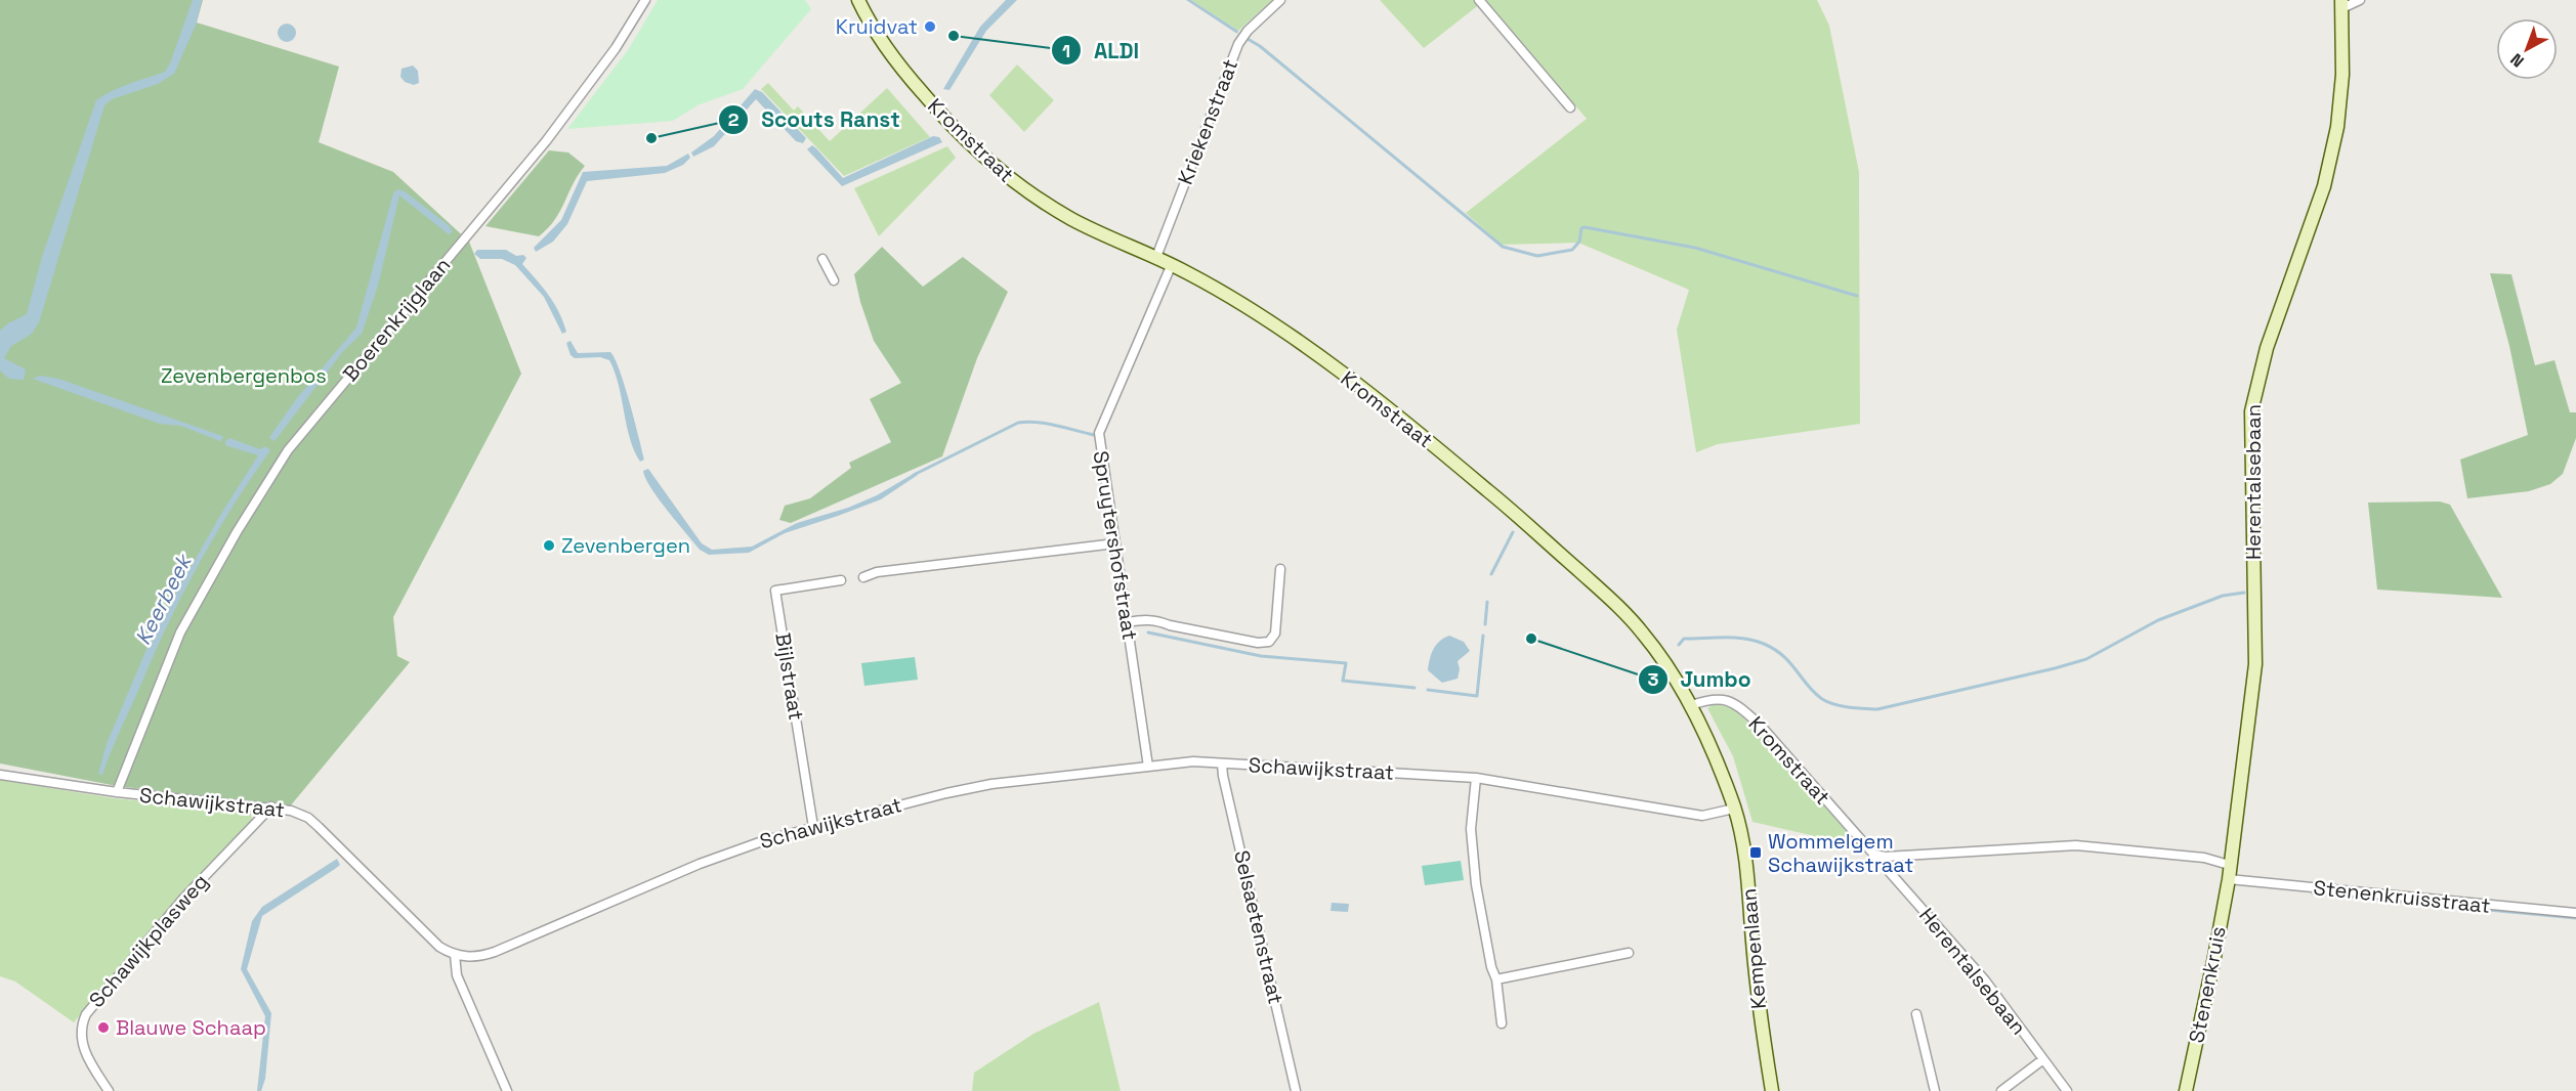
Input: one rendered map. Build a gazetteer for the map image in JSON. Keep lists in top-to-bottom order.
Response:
{
  "streets": {
    "main road": [
      "Kromstraat",
      "Herentalsebaan",
      "Kempenlaan",
      "Stenenkruis"
    ],
    "street": [
      "Kriekenstraat",
      "Boerenkrijglaan",
      "Spruytershofstraat",
      "Bijlstraat",
      "Schawijkstraat",
      "Stenenkruisstraat",
      "Selsaetenstraat",
      "Schawijkplasweg"
    ]
  },
  "crossings": [
    ["Kriekenstraat", "Kromstraat"],
    ["Kromstraat", "Herentalsebaan"],
    ["Kromstraat", "Spruytershofstraat"],
    ["Kromstraat", "Kempenlaan"],
    ["Boerenkrijglaan", "Schawijkstraat"],
    ["Herentalsebaan", "Stenenkruisstraat"],
    ["Herentalsebaan", "Stenenkruis"],
    ["Spruytershofstraat", "Schawijkstraat"],
    ["Bijlstraat", "Schawijkstraat"],
    ["Schawijkstraat", "Selsaetenstraat"],
    ["Schawijkstraat", "Schawijkplasweg"],
    ["Schawijkstraat", "Kempenlaan"],
    ["Stenenkruisstraat", "Stenenkruis"]
  ],
  "water": ["Keerbeek"],
  "parks": ["Zevenbergenbos"],
  "places": {
    "other": [
      "Kruidvat",
      "ALDI",
      "Scouts Ranst",
      "Zevenbergen",
      "Jumbo",
      "Blauwe Schaap"
    ],
    "transit": ["Wommelgem Schawijkstraat"]
  },
  "north": "bottom left"
}
